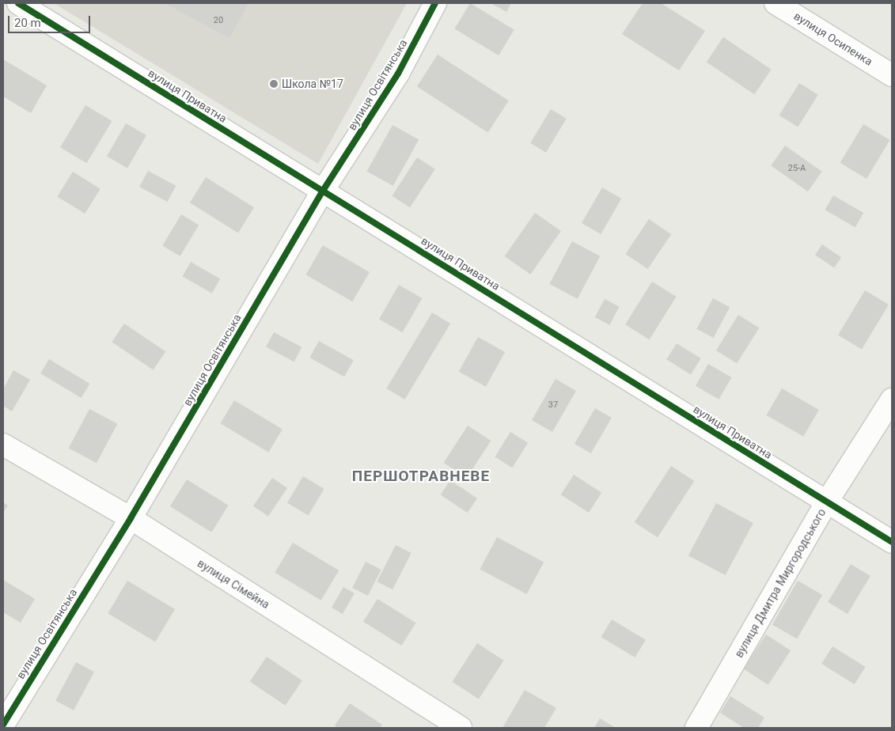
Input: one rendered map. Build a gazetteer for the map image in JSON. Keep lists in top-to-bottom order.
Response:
{
  "streets": {
    "street": [
      "вулиця Осипенка",
      "вулиця Освітянська",
      "вулиця Приватна",
      "вулиця Дмитра Миргородського",
      "вулиця Сімейна"
    ]
  },
  "crossings": [
    ["вулиця Освітянська", "вулиця Приватна"],
    ["вулиця Освітянська", "вулиця Сімейна"],
    ["вулиця Приватна", "вулиця Дмитра Миргородського"]
  ],
  "districts": ["ПЕРШОТРАВНЕВЕ"],
  "places": ["Школа №17"],
  "house_numbers": ["20", "25-А", "37"],
  "scale_bar": "20 m"
}
